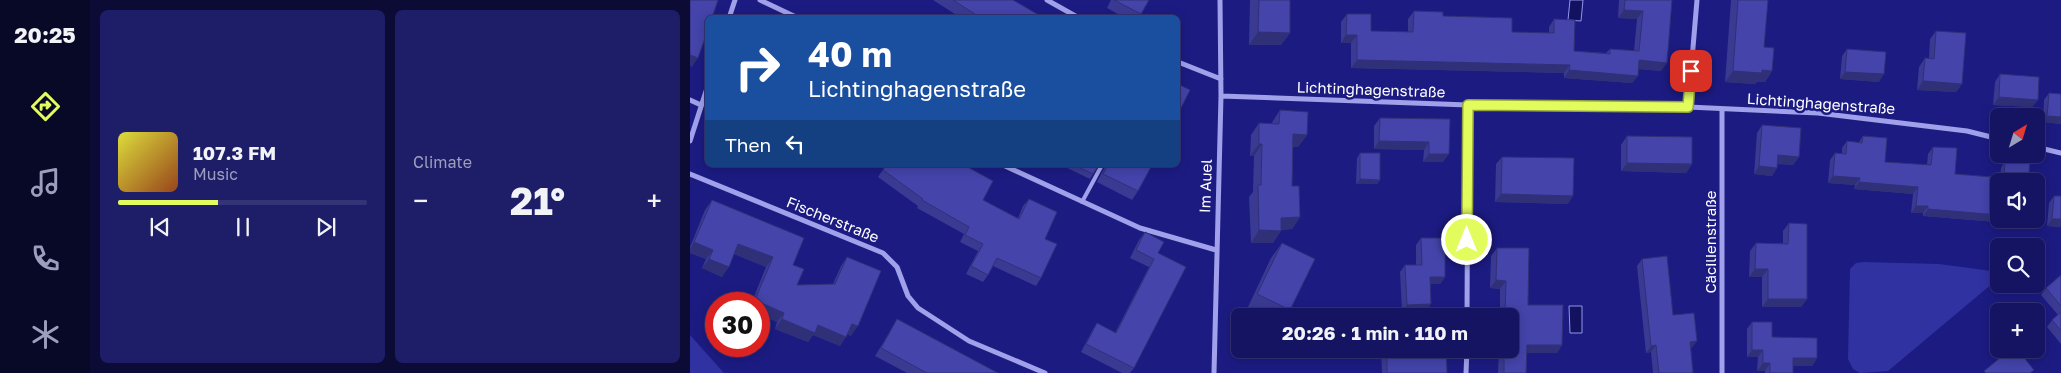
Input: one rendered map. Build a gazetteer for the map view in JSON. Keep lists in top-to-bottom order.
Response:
{
  "streets": {
    "street": [
      "Lichtinghagenstraße",
      "Im Auel",
      "Fischerstraße",
      "Cäcilienstraße"
    ]
  },
  "crossings": [
    ["Lichtinghagenstraße", "Im Auel"],
    ["Lichtinghagenstraße", "Cäcilienstraße"]
  ],
  "north": "top right",
  "page": {
    "tabs": "20:25",
    "tile": "Climate",
    "turn": ["40 m", "Lichtinghagenstraße"],
    "map_buttons": "+",
    "then": "Then",
    "song": ["107.3 FM", "Music"],
    "heat": ["−", "21°", "+"],
    "limit": "30",
    "trip": "20:26 · 1 min · 110 m"
  }
}
